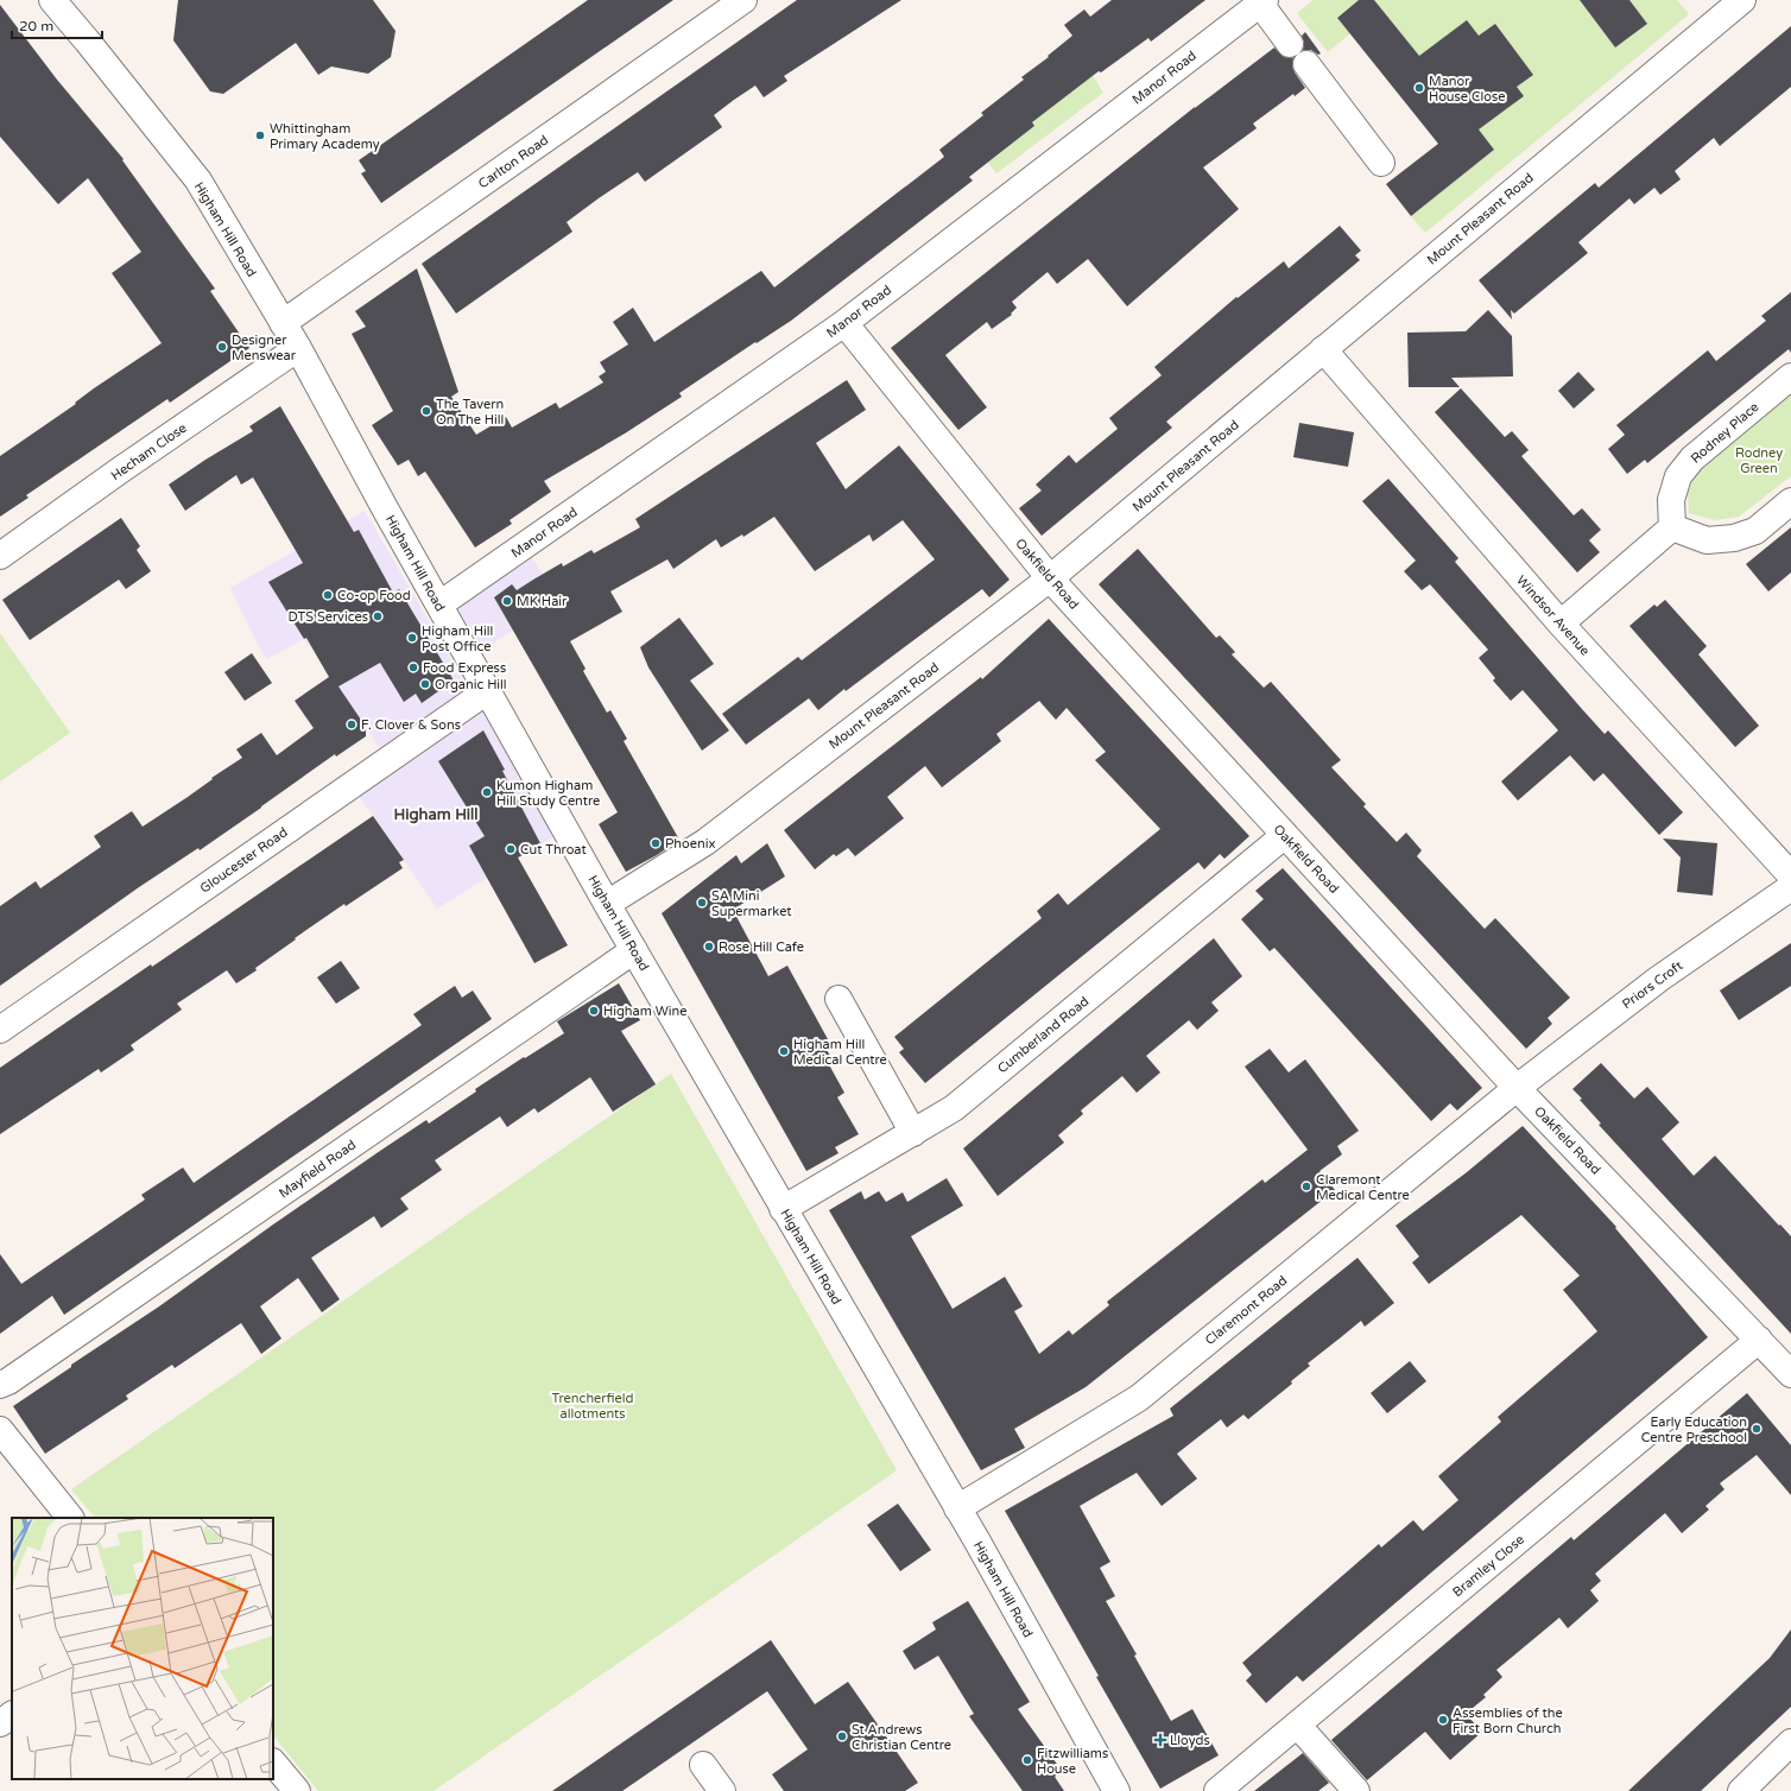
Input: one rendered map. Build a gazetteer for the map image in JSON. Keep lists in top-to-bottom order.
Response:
{
  "streets": {
    "street": [
      "Manor Road",
      "Carlton Road",
      "Mount Pleasant Road",
      "Higham Hill Road",
      "Rodney Place",
      "Hecham Close",
      "Oakfield Road",
      "Windsor Avenue",
      "Gloucester Road",
      "Priors Croft",
      "Cumberland Road",
      "Mayfield Road",
      "Claremont Road",
      "Bramley Close"
    ]
  },
  "crossings": [
    ["Manor Road", "Higham Hill Road"],
    ["Manor Road", "Oakfield Road"],
    ["Carlton Road", "Higham Hill Road"],
    ["Mount Pleasant Road", "Higham Hill Road"],
    ["Mount Pleasant Road", "Oakfield Road"],
    ["Mount Pleasant Road", "Windsor Avenue"],
    ["Higham Hill Road", "Hecham Close"],
    ["Higham Hill Road", "Gloucester Road"],
    ["Higham Hill Road", "Cumberland Road"],
    ["Higham Hill Road", "Mayfield Road"],
    ["Higham Hill Road", "Claremont Road"],
    ["Oakfield Road", "Priors Croft"],
    ["Oakfield Road", "Cumberland Road"],
    ["Oakfield Road", "Claremont Road"],
    ["Oakfield Road", "Bramley Close"],
    ["Priors Croft", "Claremont Road"]
  ],
  "districts": ["Higham Hill"],
  "parks": ["Rodney Green", "Trencherfield allotments"],
  "places": {
    "other": [
      "Manor House Close",
      "Whittingham Primary Academy",
      "Designer Menswear",
      "The Tavern On The Hill",
      "Co-op Food",
      "MK Hair",
      "DTS Services",
      "Higham Hill Post Office",
      "Food Express",
      "Organic Hill",
      "F. Clover & Sons",
      "Kumon Higham Hill Study Centre",
      "Phoenix",
      "Cut Throat",
      "SA Mini Supermarket",
      "Rose Hill Cafe",
      "Higham Wine",
      "Higham Hill Medical Centre",
      "Claremont Medical Centre",
      "Early Education Centre Preschool",
      "Assemblies of the First Born Church",
      "St Andrews Christian Centre",
      "Fitzwilliams House"
    ],
    "health": ["Lloyds"]
  },
  "scale_bar": "20 m"
}
